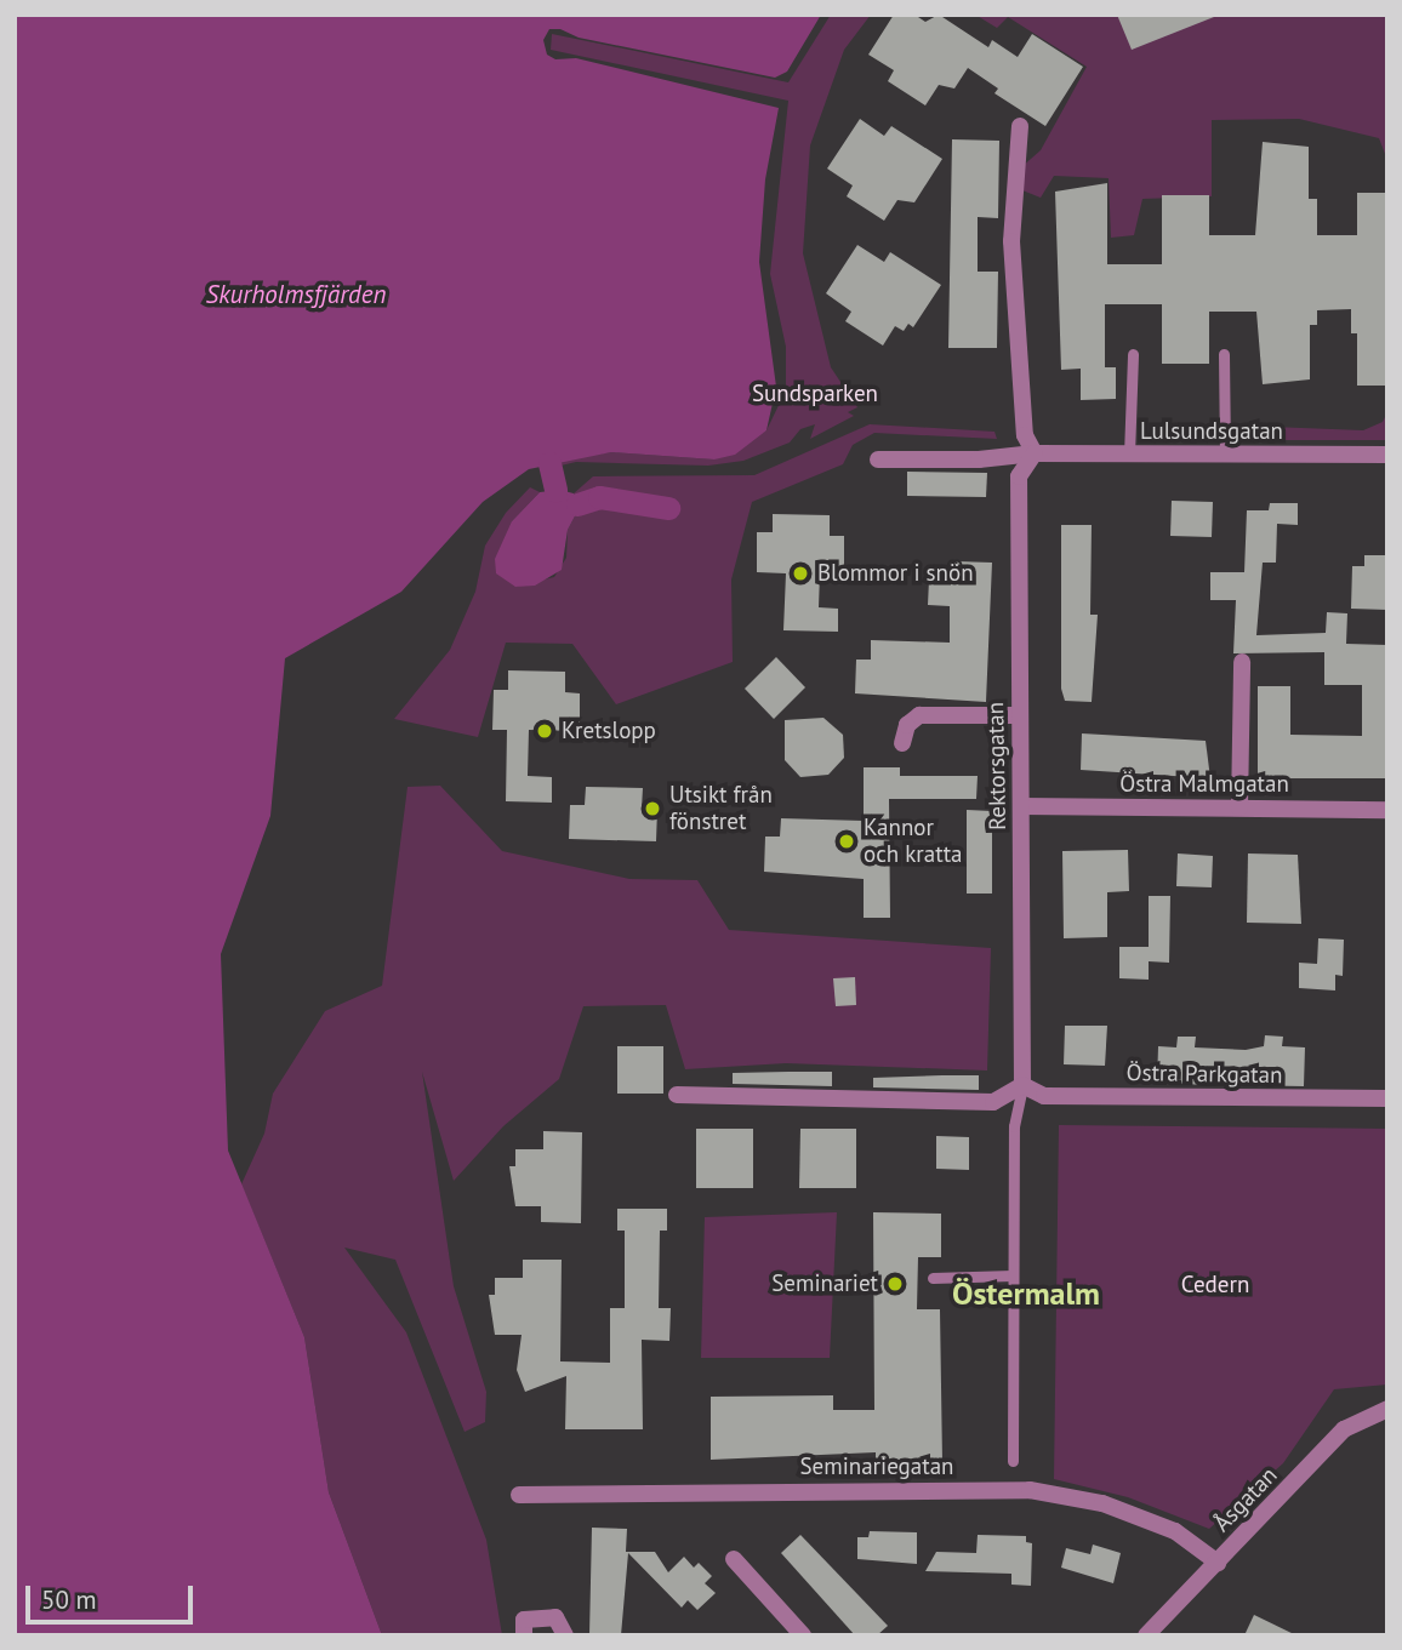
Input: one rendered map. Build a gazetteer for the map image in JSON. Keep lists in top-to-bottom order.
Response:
{
  "streets": {
    "street": [
      "Lulsundsgatan",
      "Rektorsgatan",
      "Östra Malmgatan",
      "Östra Parkgatan",
      "Seminariegatan",
      "Åsgatan"
    ]
  },
  "crossings": [
    ["Lulsundsgatan", "Rektorsgatan"],
    ["Rektorsgatan", "Östra Malmgatan"],
    ["Rektorsgatan", "Östra Parkgatan"],
    ["Seminariegatan", "Åsgatan"]
  ],
  "districts": ["Östermalm"],
  "water": ["Skurholmsfjärden"],
  "parks": ["Sundsparken", "Cedern"],
  "places": [
    "Blommor i snön",
    "Kretslopp",
    "Utsikt från fönstret",
    "Kannor och kratta",
    "Seminariet"
  ],
  "scale_bar": "50 m"
}
